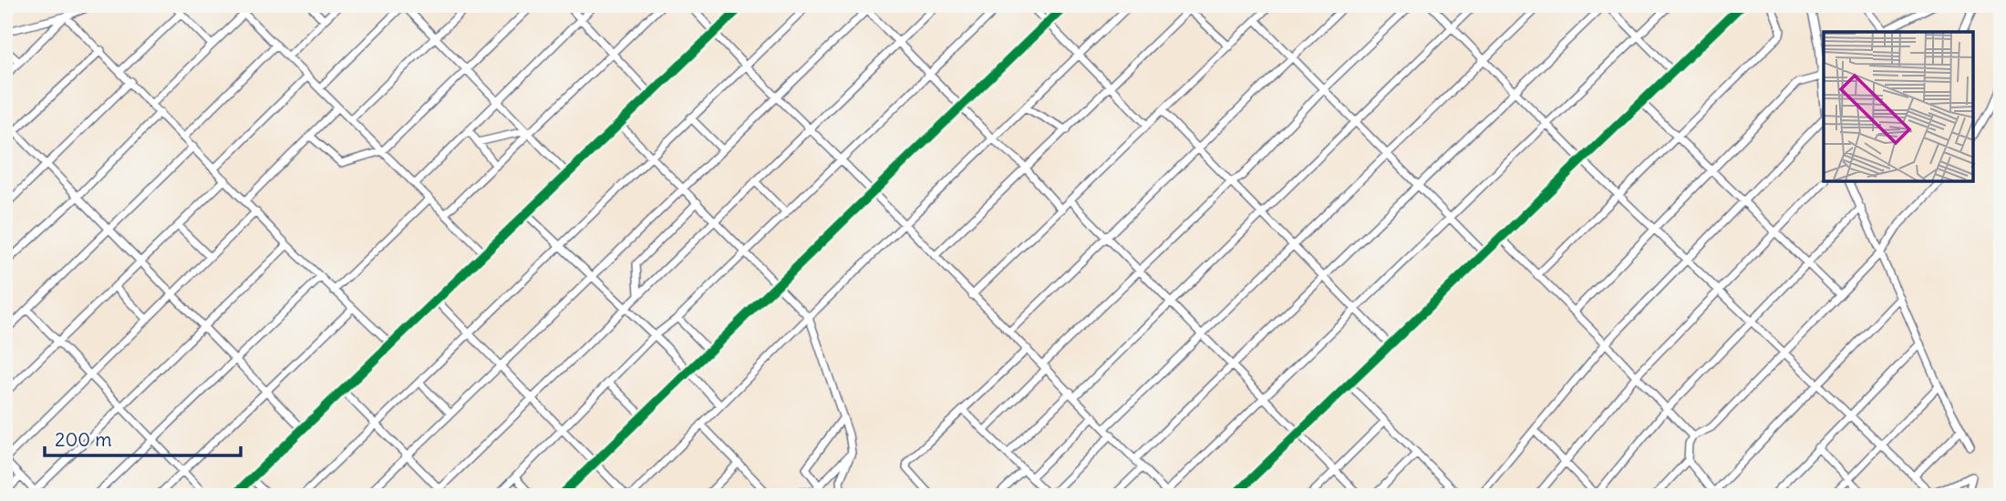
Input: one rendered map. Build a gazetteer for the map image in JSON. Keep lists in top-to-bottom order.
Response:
{
  "scale_bar": "200 m"
}
